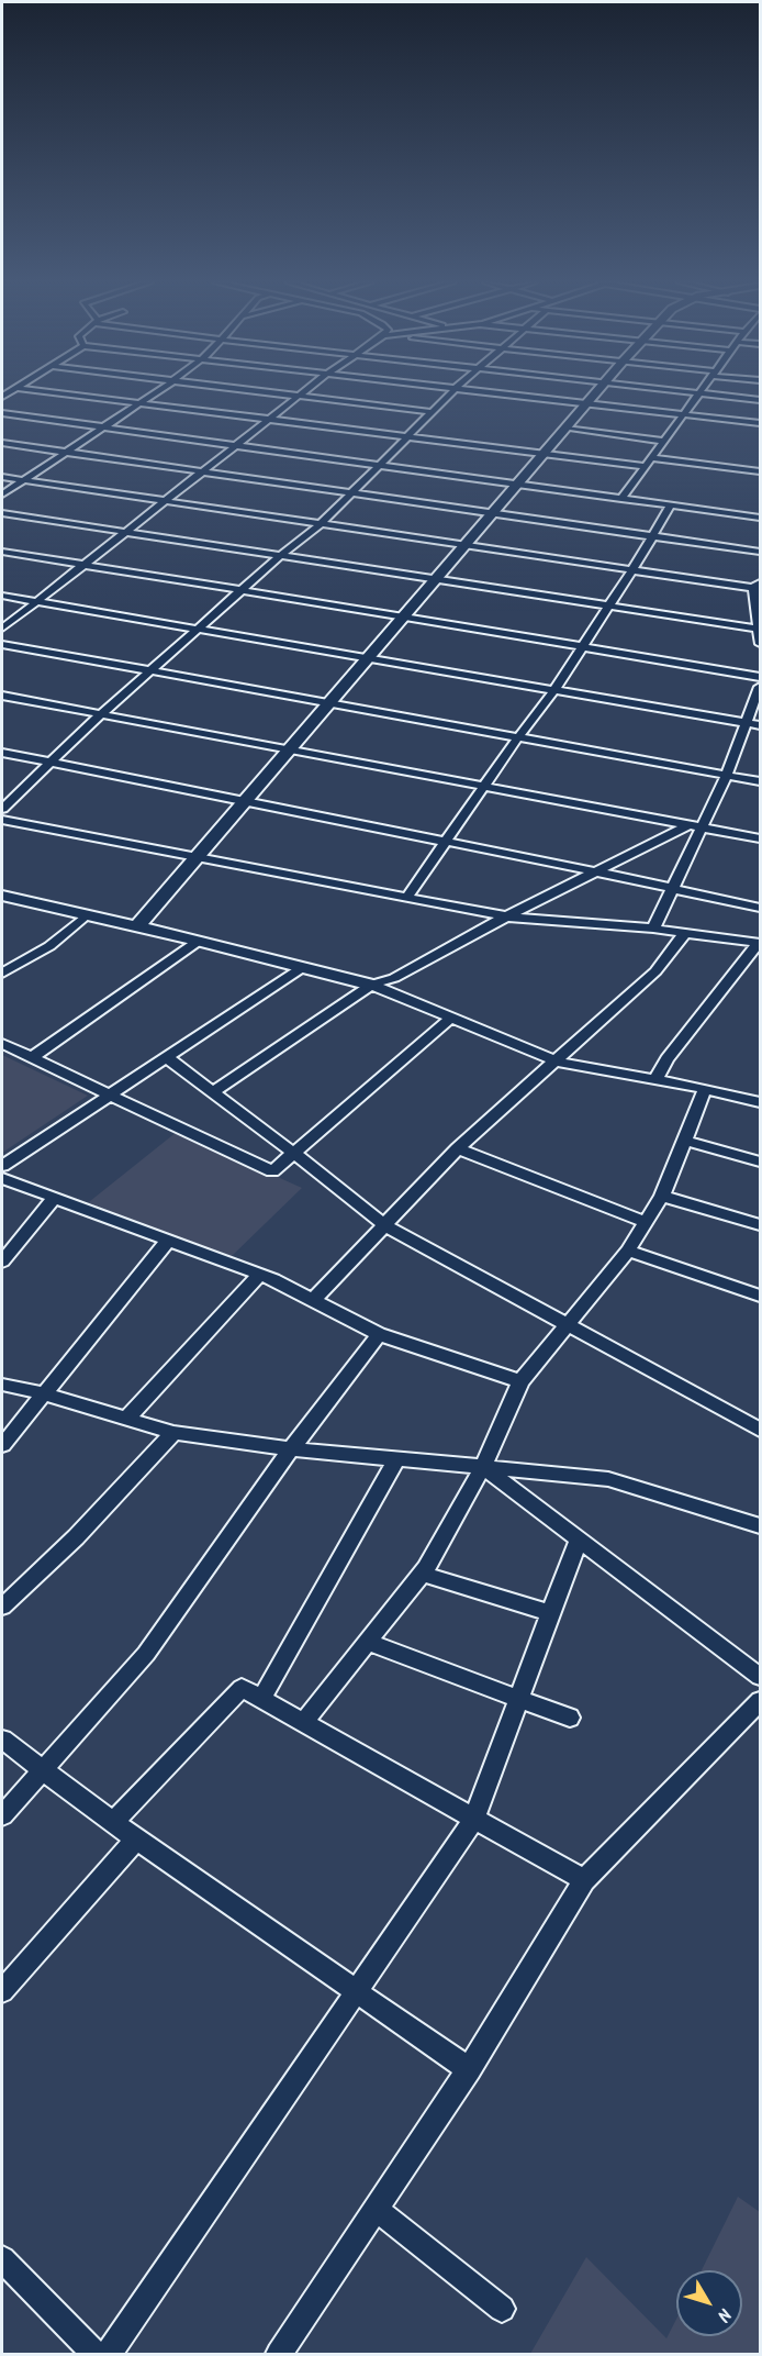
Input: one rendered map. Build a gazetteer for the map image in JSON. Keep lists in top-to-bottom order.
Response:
{
  "north": "bottom right"
}
